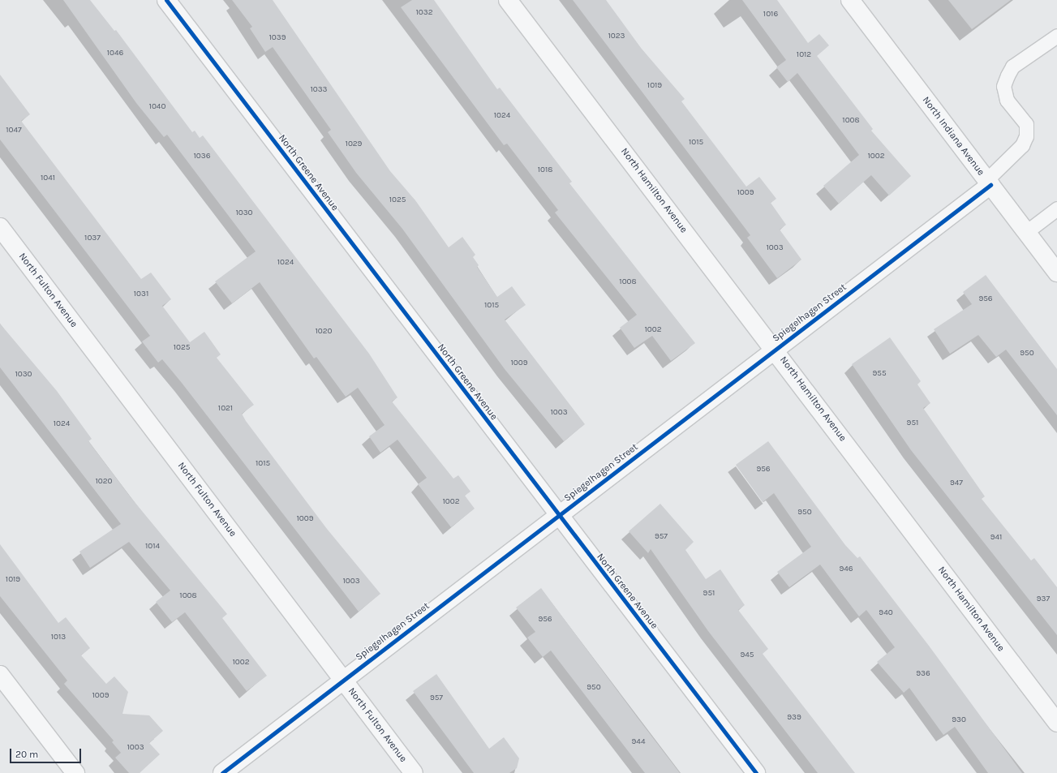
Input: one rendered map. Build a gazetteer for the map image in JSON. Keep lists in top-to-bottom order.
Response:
{
  "streets": {
    "street": [
      "North Indiana Avenue",
      "North Greene Avenue",
      "North Hamilton Avenue",
      "North Fulton Avenue",
      "Spiegelhagen Street"
    ]
  },
  "crossings": [
    ["North Indiana Avenue", "Spiegelhagen Street"],
    ["North Greene Avenue", "Spiegelhagen Street"],
    ["North Hamilton Avenue", "Spiegelhagen Street"],
    ["North Fulton Avenue", "Spiegelhagen Street"]
  ],
  "house_numbers": [
    "1032",
    "1016",
    "1023",
    "1039",
    "1046",
    "1012",
    "1019",
    "1033",
    "1040",
    "1024",
    "1008",
    "1047",
    "1015",
    "1029",
    "1036",
    "1002",
    "1018",
    "1041",
    "1009",
    "1025",
    "1030",
    "1037",
    "1003",
    "1024",
    "1008",
    "1031",
    "956",
    "1015",
    "1002",
    "1020",
    "1025",
    "950",
    "1009",
    "955",
    "1030",
    "1021",
    "1003",
    "951",
    "1024",
    "1015",
    "956",
    "1020",
    "947",
    "1002",
    "950",
    "1009",
    "957",
    "941",
    "1014",
    "946",
    "1019",
    "1003",
    "951",
    "1008",
    "937",
    "940",
    "956",
    "1013",
    "945",
    "1002",
    "936",
    "950",
    "1009",
    "957",
    "939",
    "930",
    "944",
    "1003"
  ],
  "scale_bar": "20 m"
}
